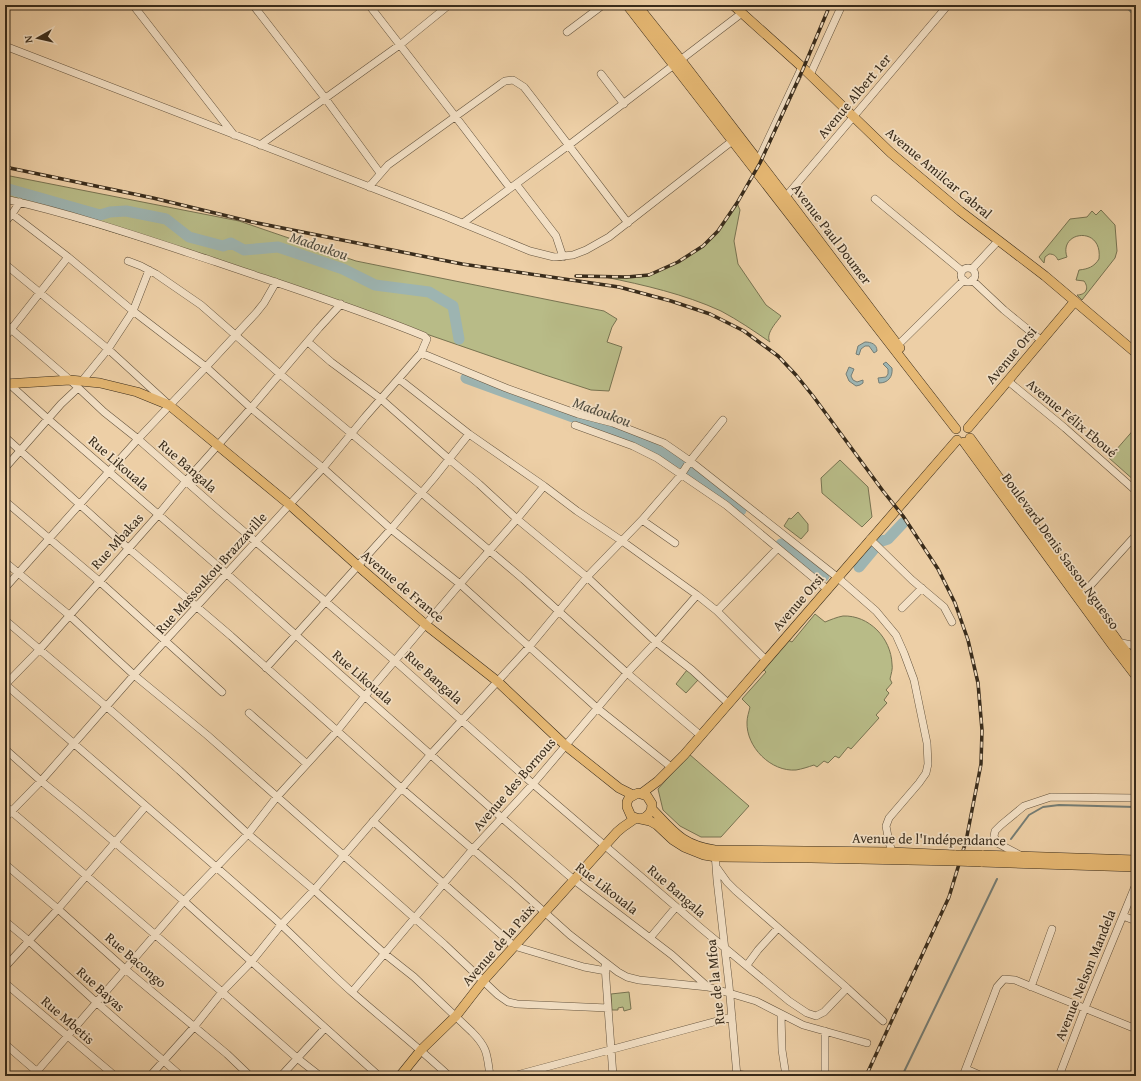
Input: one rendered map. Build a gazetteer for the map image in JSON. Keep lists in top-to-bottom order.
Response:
{
  "streets": {
    "main road": [
      "Avenue Amilcar Cabral",
      "Avenue Paul Doumer",
      "Avenue Orsi",
      "Boulevard Denis Sassou Nguesso",
      "Avenue de France",
      "Avenue de l'Indépendance",
      "Avenue de la Paix"
    ],
    "street": [
      "Avenue Albert 1er",
      "Avenue Félix Eboué",
      "Rue Likouala",
      "Rue Bangala",
      "Rue Mbakas",
      "Rue Massoukou Brazzaville",
      "Avenue des Bornous",
      "Rue Bacongo",
      "Avenue Nelson Mandela",
      "Rue de la Mfoa",
      "Rue Bayas",
      "Rue Mbetis"
    ]
  },
  "crossings": [
    ["Avenue Albert 1er", "Avenue Amilcar Cabral"],
    ["Avenue Albert 1er", "Avenue Paul Doumer"],
    ["Avenue Amilcar Cabral", "Avenue Orsi"],
    ["Avenue Paul Doumer", "Avenue Orsi"],
    ["Avenue Orsi", "Avenue Félix Eboué"],
    ["Avenue Orsi", "Boulevard Denis Sassou Nguesso"],
    ["Rue Likouala", "Rue Mbakas"],
    ["Rue Likouala", "Rue Massoukou Brazzaville"],
    ["Rue Likouala", "Avenue de France"],
    ["Rue Likouala", "Avenue des Bornous"],
    ["Rue Likouala", "Avenue de la Paix"],
    ["Rue Bangala", "Rue Mbakas"],
    ["Rue Bangala", "Rue Massoukou Brazzaville"],
    ["Rue Bangala", "Avenue de France"],
    ["Rue Bangala", "Avenue des Bornous"],
    ["Rue Bangala", "Avenue de la Paix"],
    ["Rue Bangala", "Rue de la Mfoa"],
    ["Rue Mbakas", "Rue Massoukou Brazzaville"],
    ["Rue Mbakas", "Avenue de France"],
    ["Rue Massoukou Brazzaville", "Avenue de France"],
    ["Avenue de France", "Avenue des Bornous"],
    ["Avenue de France", "Avenue de l'Indépendance"],
    ["Avenue de l'Indépendance", "Rue de la Mfoa"]
  ],
  "water": ["Madoukou"],
  "north": "left"
}
